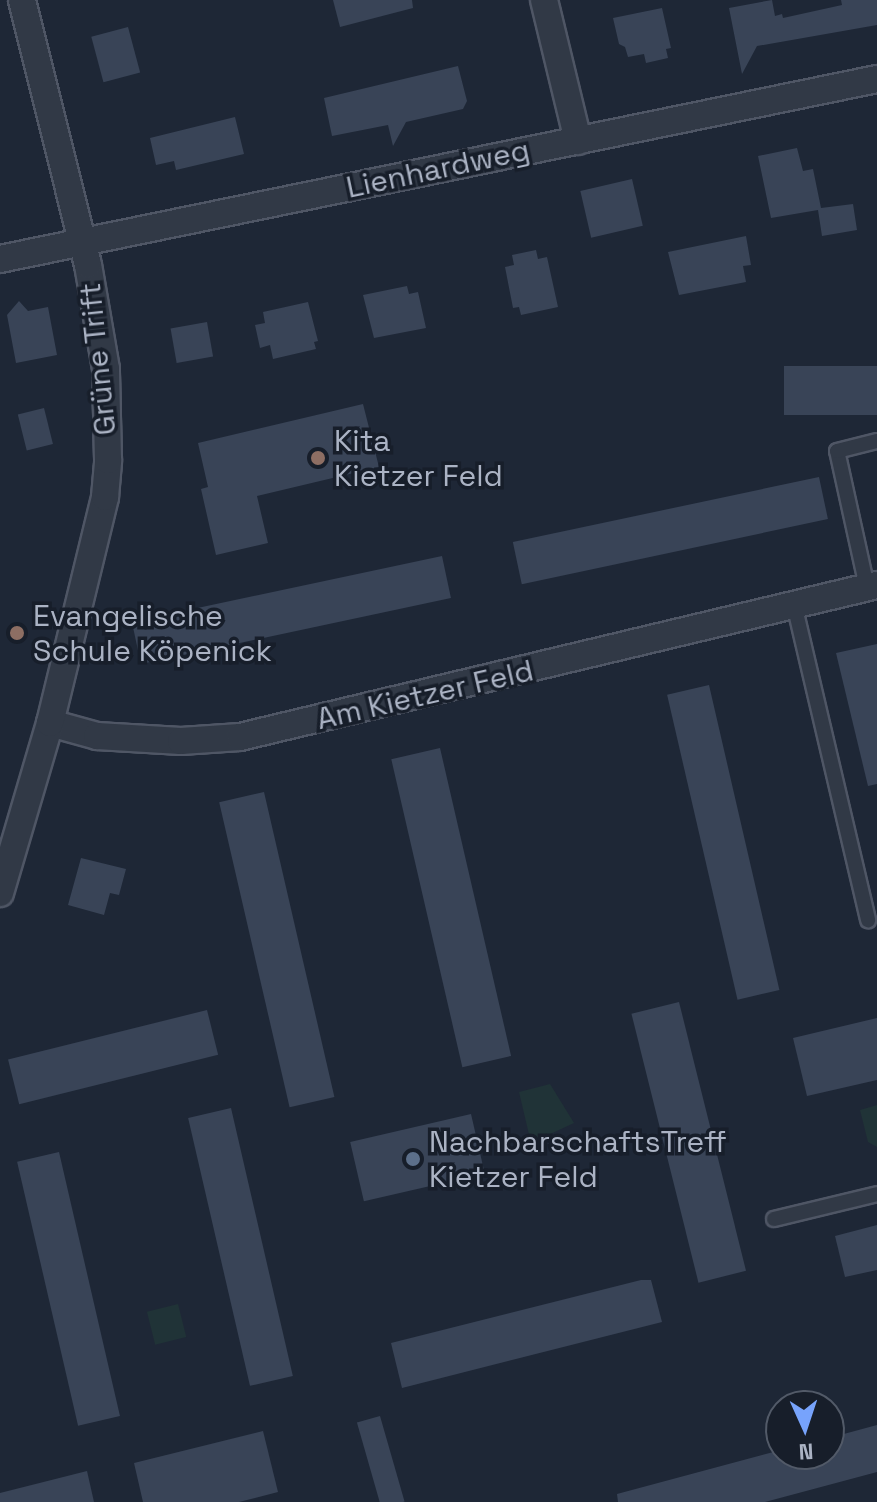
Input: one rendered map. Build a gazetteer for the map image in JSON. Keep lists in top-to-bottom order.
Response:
{
  "streets": {
    "street": ["Lienhardweg", "Grüne Trift", "Am Kietzer Feld"]
  },
  "crossings": [
    ["Lienhardweg", "Grüne Trift"],
    ["Grüne Trift", "Am Kietzer Feld"]
  ],
  "places": ["Kita Kietzer Feld", "Evangelische Schule Köpenick", "NachbarschaftsTreff Kietzer Feld"],
  "north": "bottom"
}
